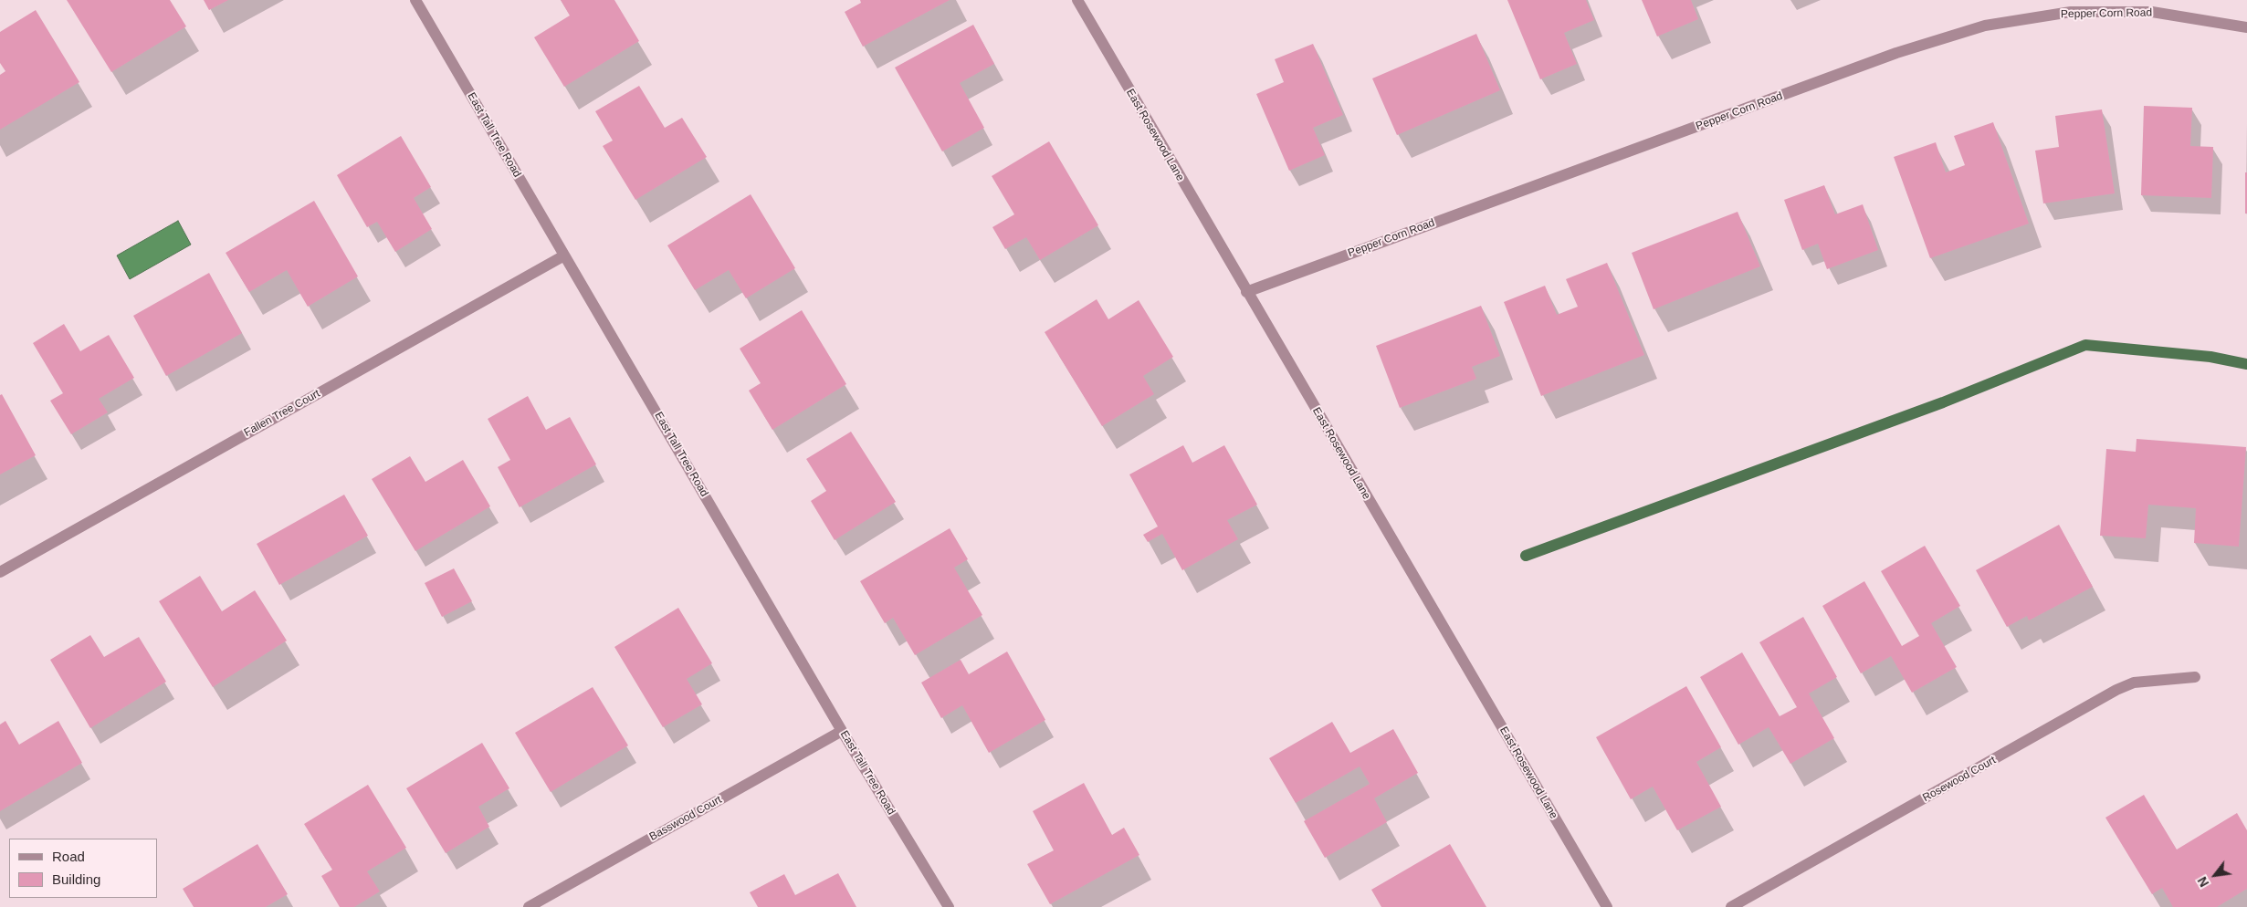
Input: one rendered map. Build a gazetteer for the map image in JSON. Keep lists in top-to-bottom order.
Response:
{
  "streets": {
    "street": [
      "Pepper Corn Road",
      "East Tall Tree Road",
      "East Rosewood Lane",
      "Fallen Tree Court",
      "Rosewood Court",
      "Basswood Court"
    ]
  },
  "crossings": [
    ["Pepper Corn Road", "East Rosewood Lane"],
    ["East Tall Tree Road", "Fallen Tree Court"],
    ["East Tall Tree Road", "Basswood Court"]
  ],
  "legend": ["Road", "Building"],
  "north": "bottom left"
}
